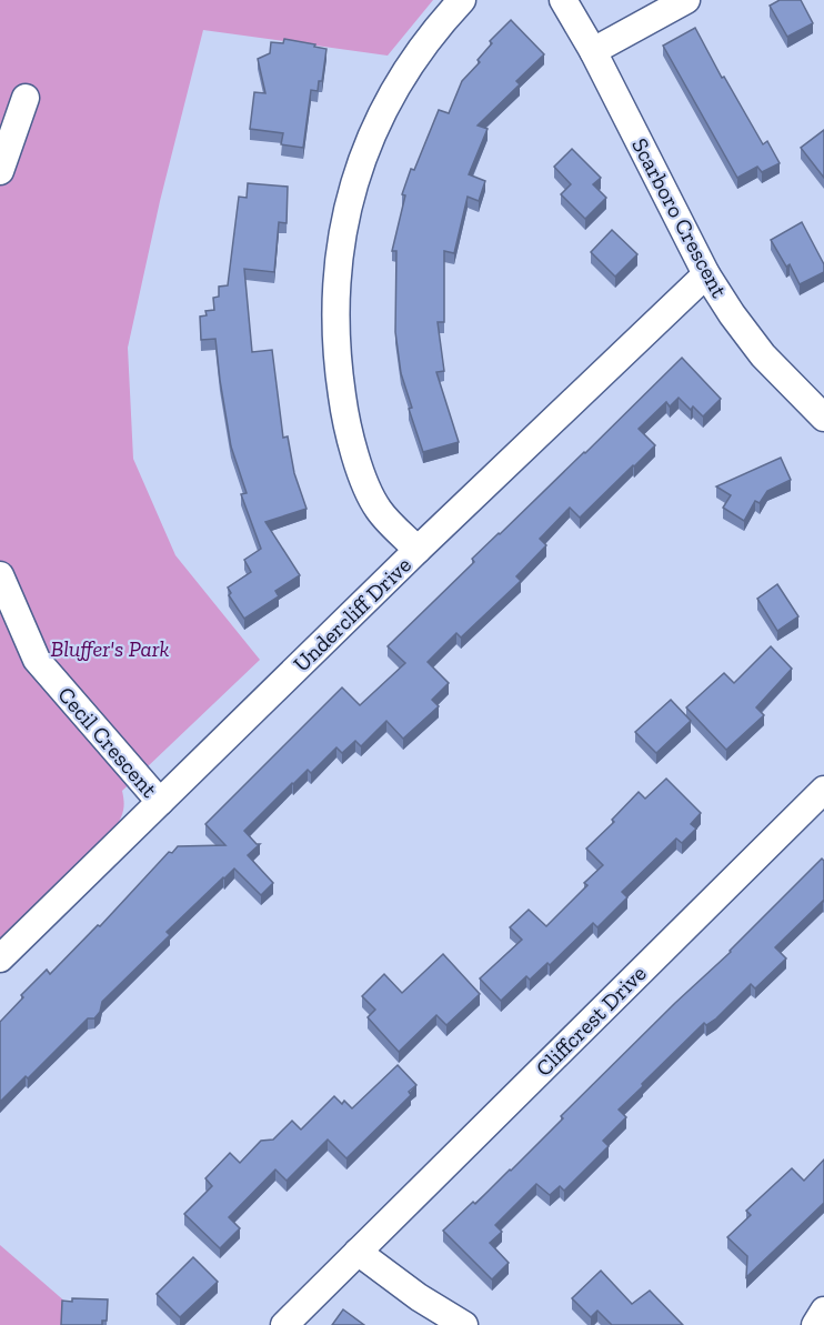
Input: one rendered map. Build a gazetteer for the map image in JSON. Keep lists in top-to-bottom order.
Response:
{
  "streets": {
    "street": [
      "Scarboro Crescent",
      "Undercliff Drive",
      "Cecil Crescent",
      "Cliffcrest Drive"
    ]
  },
  "crossings": [
    ["Scarboro Crescent", "Undercliff Drive"],
    ["Undercliff Drive", "Cecil Crescent"]
  ],
  "parks": ["Bluffer's Park"]
}
